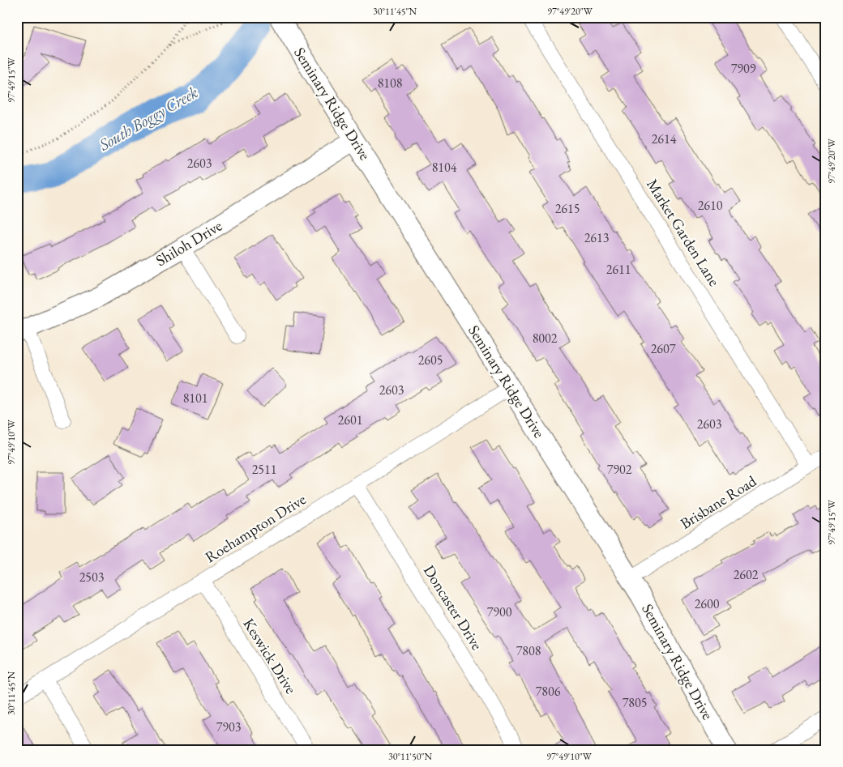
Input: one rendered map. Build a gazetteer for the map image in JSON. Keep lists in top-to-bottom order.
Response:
{
  "streets": {
    "street": [
      "Seminary Ridge Drive",
      "Market Garden Lane",
      "Shiloh Drive",
      "Brisbane Road",
      "Roehampton Drive",
      "Doncaster Drive",
      "Keswick Drive"
    ]
  },
  "crossings": [
    ["Seminary Ridge Drive", "Shiloh Drive"],
    ["Seminary Ridge Drive", "Brisbane Road"],
    ["Seminary Ridge Drive", "Roehampton Drive"],
    ["Market Garden Lane", "Brisbane Road"],
    ["Roehampton Drive", "Doncaster Drive"],
    ["Roehampton Drive", "Keswick Drive"]
  ],
  "water": ["South Boggy Creek"],
  "house_numbers": [
    "7909",
    "8108",
    "2614",
    "2603",
    "8104",
    "2610",
    "2615",
    "2613",
    "2611",
    "8002",
    "2607",
    "2605",
    "2603",
    "8101",
    "2601",
    "2603",
    "2511",
    "7902",
    "2602",
    "2503",
    "2600",
    "7900",
    "7808",
    "7806",
    "7805",
    "7903"
  ],
  "coordinates": [
    "30°11'45\"N",
    "97°49'20\"W",
    "97°49'15\"W",
    "97°49'10\"W",
    "30°11'50\"N"
  ]
}
